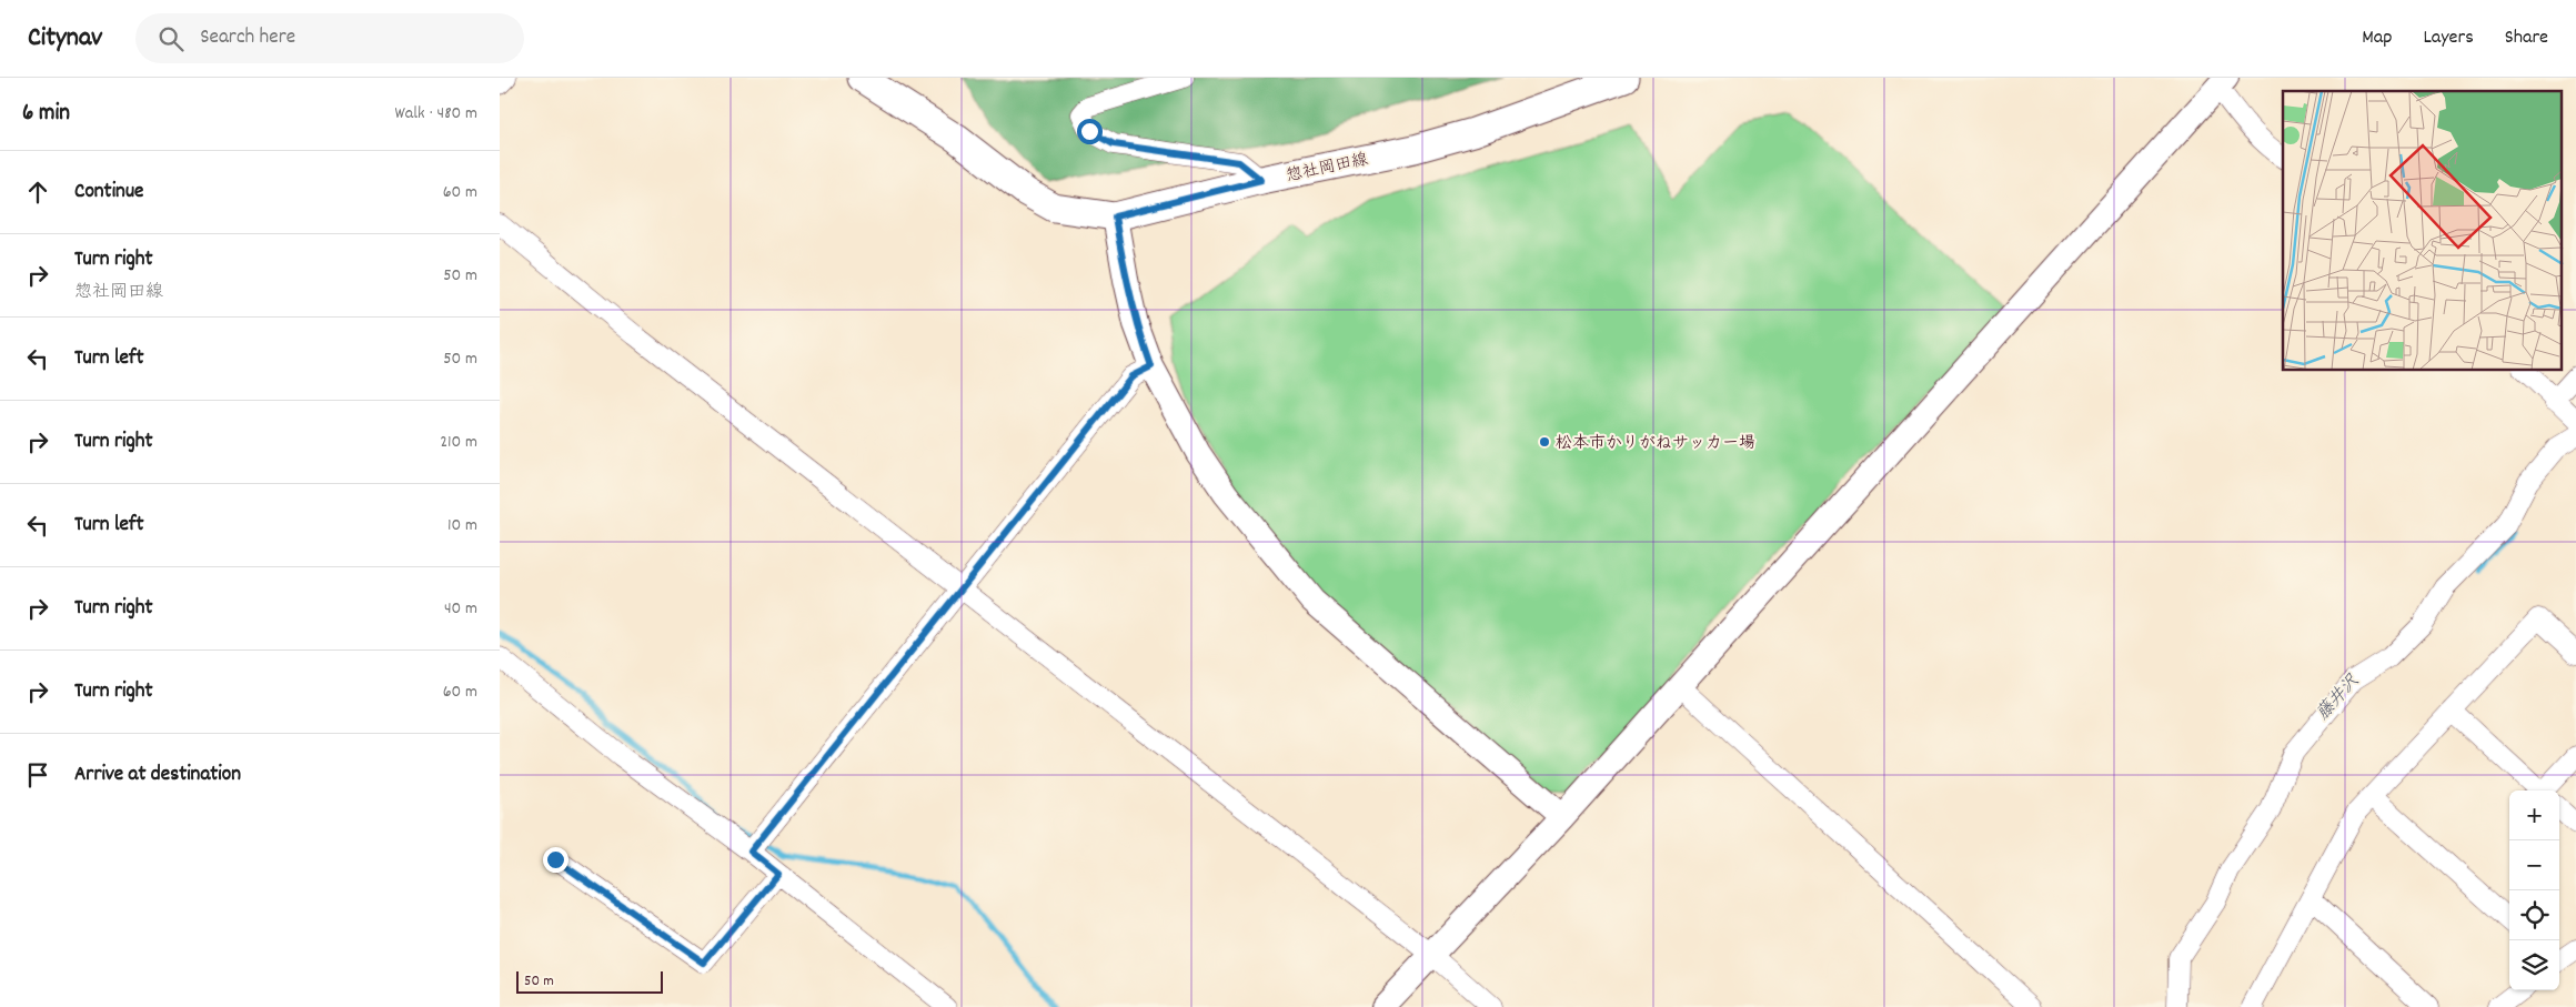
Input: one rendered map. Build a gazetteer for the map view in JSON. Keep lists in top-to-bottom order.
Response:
{
  "streets": {
    "main road": ["惣社岡田線"]
  },
  "water": ["藤井沢"],
  "places": ["松本市かりがねサッカー場"],
  "scale_bar": "50 m",
  "page": {
    "header": "Citynav",
    "search": "Search here",
    "nav": ["Map", "Layers", "Share"],
    "heading": ["6 min", "Walk · 480 m"],
    "list": [
      ["Continue", "60 m"],
      ["Turn right", "惣社岡田線", "50 m"],
      ["Turn left", "50 m"],
      ["Turn right", "210 m"],
      ["Turn left", "10 m"],
      ["Turn right", "40 m"],
      ["Turn right", "60 m"],
      "Arrive at destination"
    ],
    "map_buttons": ["+", "−"],
    "scale": "50 m"
  }
}
